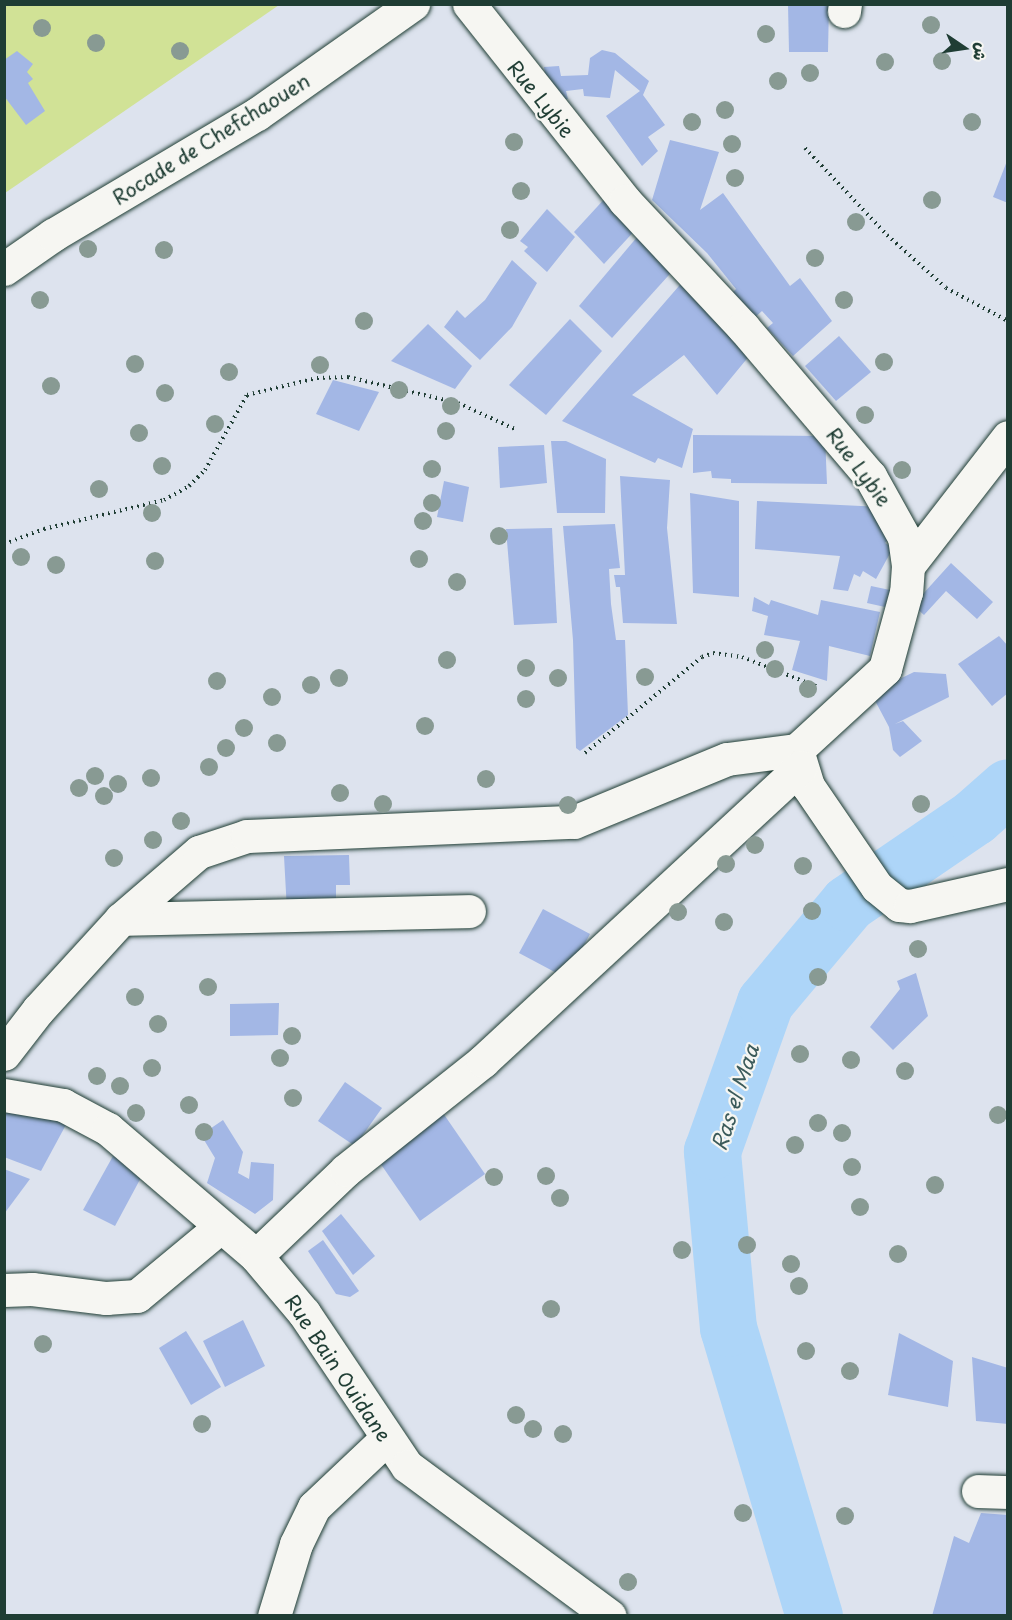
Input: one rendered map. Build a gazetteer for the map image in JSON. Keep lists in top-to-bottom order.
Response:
{
  "streets": {
    "street": ["Rue Lybie", "Rocade de Chefchaouen", "Rue Bain Ouidane"]
  },
  "crossings": [
    ["Rue Lybie", "Rue Bain Ouidane"]
  ],
  "water": ["Ras el Maa"],
  "north": "right"
}
